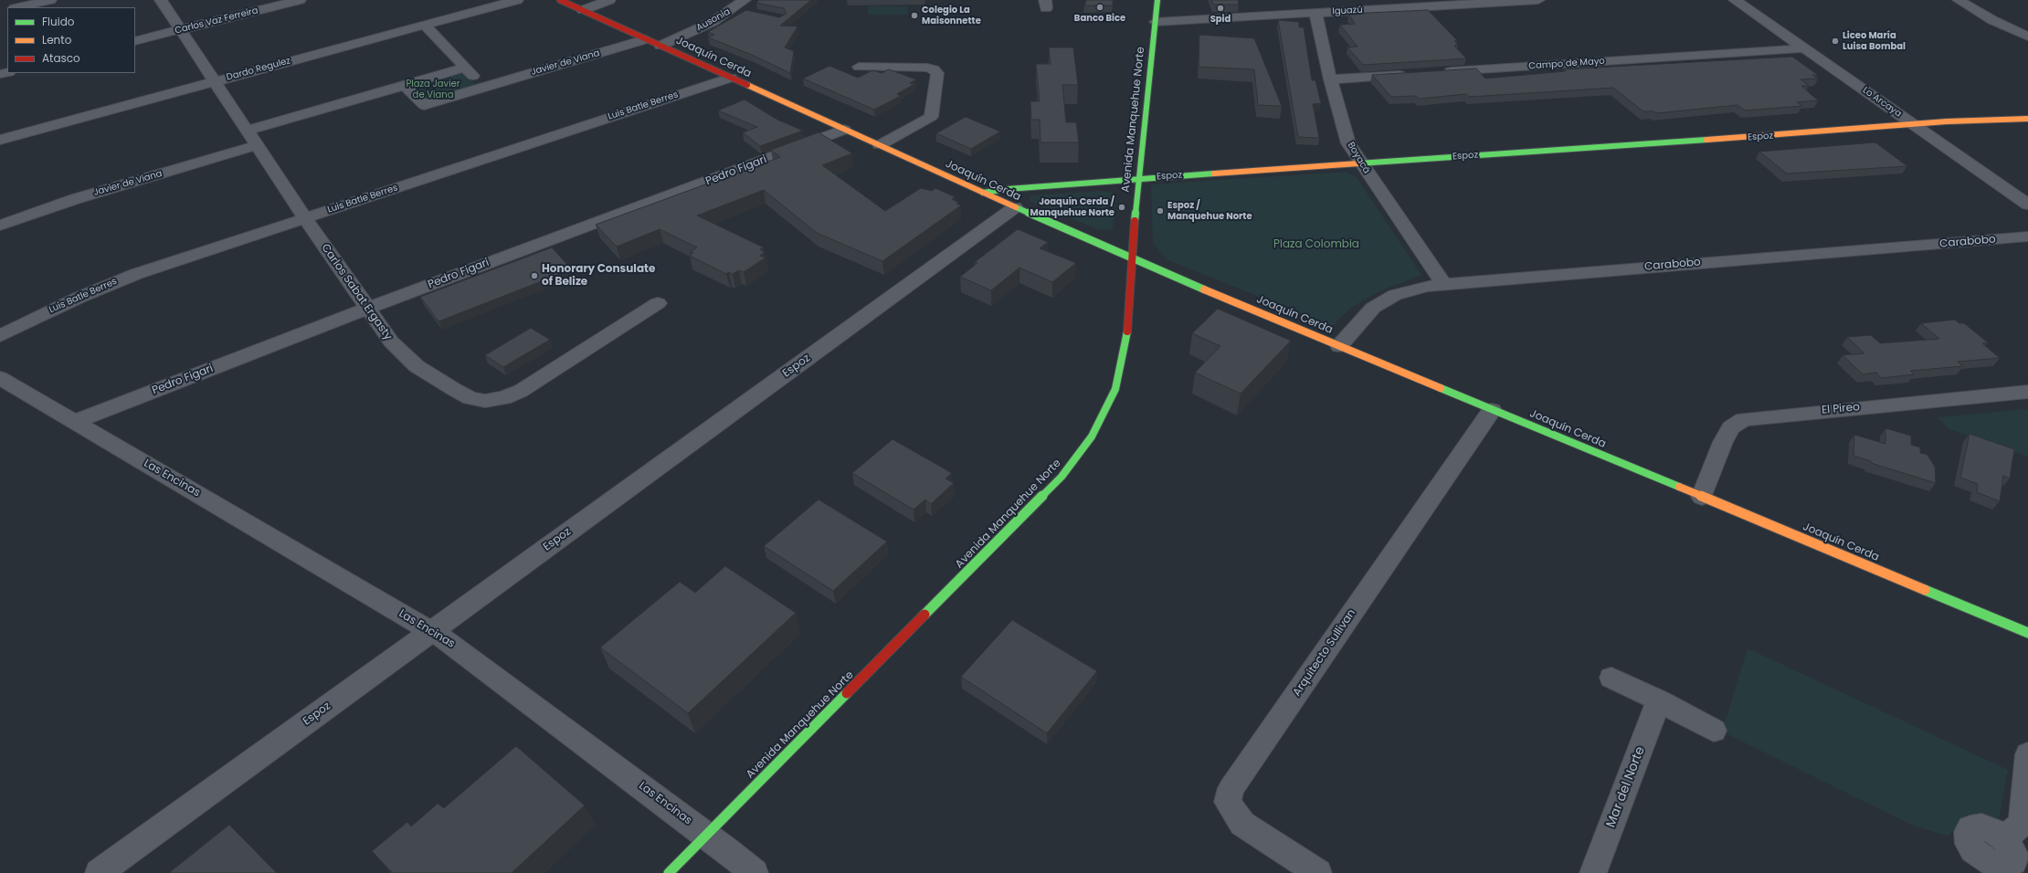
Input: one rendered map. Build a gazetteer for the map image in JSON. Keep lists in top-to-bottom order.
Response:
{
  "streets": {
    "street": [
      "Iguazú",
      "Ausonia",
      "Carlos Vaz Ferreira",
      "Joaquín Cerda",
      "Javier de Viana",
      "Campo de Mayo",
      "Dardo Regulez",
      "Lo Arcaya",
      "Luis Batle Berres",
      "Avenida Manquehue Norte",
      "Espoz",
      "Boyacá",
      "Pedro Figari",
      "Carabobo",
      "Carlos Sabat Ergasty",
      "El Pireo",
      "Las Encinas",
      "Arquitecto Sullivan",
      "Mar del Norte"
    ]
  },
  "crossings": [
    ["Iguazú", "Avenida Manquehue Norte"],
    ["Iguazú", "Boyacá"],
    ["Ausonia", "Joaquín Cerda"],
    ["Carlos Vaz Ferreira", "Carlos Sabat Ergasty"],
    ["Joaquín Cerda", "Javier de Viana"],
    ["Joaquín Cerda", "Luis Batle Berres"],
    ["Joaquín Cerda", "Avenida Manquehue Norte"],
    ["Joaquín Cerda", "Espoz"],
    ["Joaquín Cerda", "Pedro Figari"],
    ["Joaquín Cerda", "Carabobo"],
    ["Joaquín Cerda", "El Pireo"],
    ["Joaquín Cerda", "Arquitecto Sullivan"],
    ["Javier de Viana", "Carlos Sabat Ergasty"],
    ["Campo de Mayo", "Lo Arcaya"],
    ["Dardo Regulez", "Carlos Sabat Ergasty"],
    ["Lo Arcaya", "Espoz"],
    ["Luis Batle Berres", "Carlos Sabat Ergasty"],
    ["Avenida Manquehue Norte", "Espoz"],
    ["Avenida Manquehue Norte", "Las Encinas"],
    ["Espoz", "Boyacá"],
    ["Espoz", "Las Encinas"],
    ["Boyacá", "Carabobo"],
    ["Pedro Figari", "Carlos Sabat Ergasty"],
    ["Pedro Figari", "Las Encinas"]
  ],
  "parks": ["Plaza Javier de Viana", "Plaza Colombia"],
  "places": [
    "Banco Bice",
    "Spid",
    "Colegio La Maisonnette",
    "Liceo María Luisa Bombal",
    "Joaquín Cerda / Manquehue Norte",
    "Espoz / Manquehue Norte",
    "Honorary Consulate of Belize"
  ],
  "legend": ["Fluido", "Lento", "Atasco"]
}
